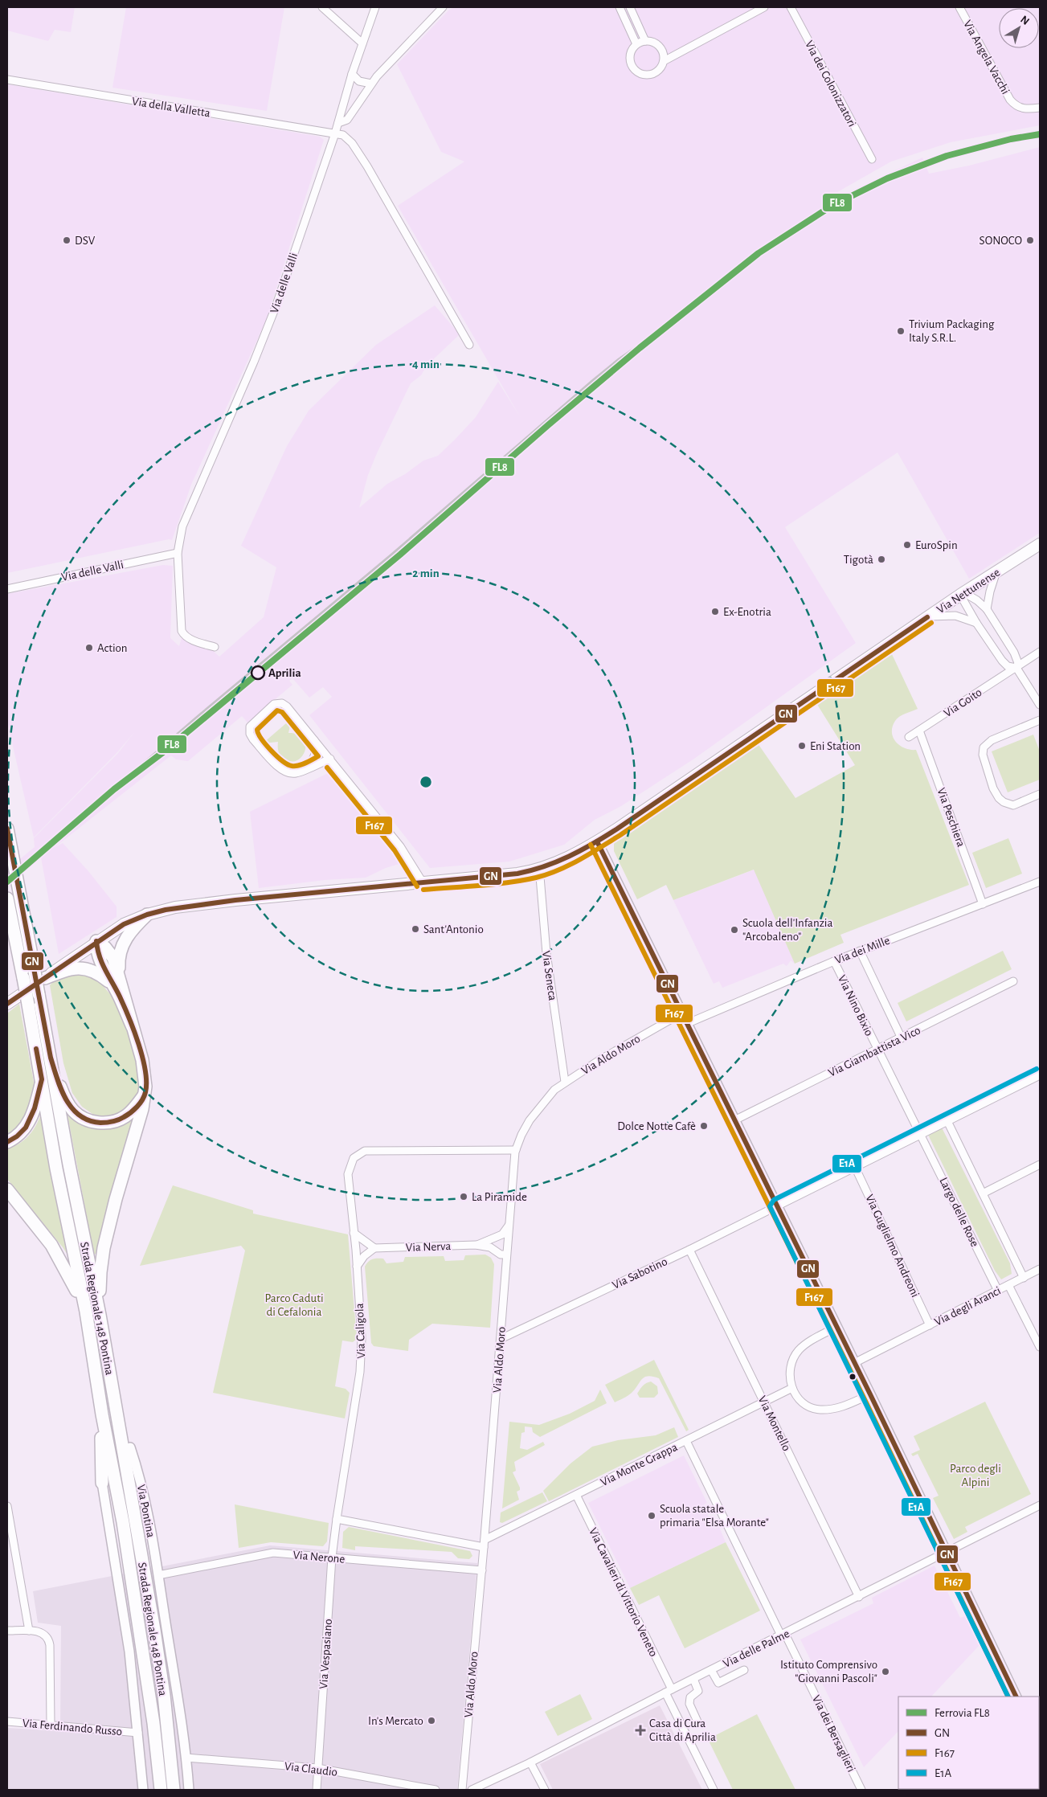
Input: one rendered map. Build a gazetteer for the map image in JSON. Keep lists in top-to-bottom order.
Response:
{
  "streets": {
    "highway": ["Strada Regionale 148 Pontina"],
    "main road": ["Via Nettunense"],
    "street": [
      "Via Angela Vacchi",
      "Via dei Colonizzatori",
      "Via della Valletta",
      "Via delle Valli",
      "Via Goito",
      "Via Peschiera",
      "Via dei Mille",
      "Via Seneca",
      "Via Nino Bixio",
      "Via Giambattista Vico",
      "Via Aldo Moro",
      "Largo delle Rose",
      "Via Guglielmo Andreoni",
      "Via Nerva",
      "Via Sabotino",
      "Via degli Aranci",
      "Via Caligola",
      "Via Montello",
      "Via Monte Grappa",
      "Via Pontina",
      "Via Nerone",
      "Via Cavalieri di Vittorio Veneto",
      "Via delle Palme",
      "Via Vespasiano",
      "Via Ferdinando Russo",
      "Via dei Bersaglieri",
      "Via Claudio"
    ]
  },
  "crossings": [
    ["Via della Valletta", "Via delle Valli"],
    ["Via Nettunense", "Via Seneca"],
    ["Via Nettunense", "Strada Regionale 148 Pontina"],
    ["Via Goito", "Via Peschiera"],
    ["Via Peschiera", "Via dei Mille"],
    ["Via dei Mille", "Via Nino Bixio"],
    ["Via Seneca", "Via Aldo Moro"],
    ["Via Nino Bixio", "Via Giambattista Vico"],
    ["Via Nino Bixio", "Largo delle Rose"],
    ["Via Nino Bixio", "Via Sabotino"],
    ["Via Aldo Moro", "Via Nerva"],
    ["Via Aldo Moro", "Via Sabotino"],
    ["Via Aldo Moro", "Via Caligola"],
    ["Via Aldo Moro", "Via Monte Grappa"],
    ["Via Aldo Moro", "Via Nerone"],
    ["Largo delle Rose", "Via Sabotino"],
    ["Largo delle Rose", "Via degli Aranci"],
    ["Via Guglielmo Andreoni", "Via Sabotino"],
    ["Via Guglielmo Andreoni", "Via degli Aranci"],
    ["Via Sabotino", "Via Montello"],
    ["Via Caligola", "Via Vespasiano"],
    ["Via Montello", "Via Monte Grappa"],
    ["Via Montello", "Via delle Palme"],
    ["Via Monte Grappa", "Via Cavalieri di Vittorio Veneto"],
    ["Via Monte Grappa", "Via dei Bersaglieri"],
    ["Via Pontina", "Via Nerone"],
    ["Via Pontina", "Via Claudio"],
    ["Via Nerone", "Via Vespasiano"],
    ["Via Cavalieri di Vittorio Veneto", "Via delle Palme"],
    ["Via delle Palme", "Via dei Bersaglieri"],
    ["Via Vespasiano", "Via Claudio"]
  ],
  "parks": ["Parco Caduti di Cefalonia", "Parco degli Alpini"],
  "places": {
    "other": [
      "DSV",
      "SONOCO",
      "Trivium Packaging Italy S.R.L.",
      "EuroSpin",
      "Tigotà",
      "Ex-Enotria",
      "Action",
      "Aprilia",
      "Eni Station",
      "Sant'Antonio",
      "Scuola dell'Infanzia \"Arcobaleno\"",
      "Dolce Notte Cafè",
      "La Piramide",
      "Scuola statale primaria \"Elsa Morante\"",
      "Istituto Comprensivo \"Giovanni Pascoli\"",
      "In's Mercato"
    ],
    "health": ["Casa di Cura Città di Aprilia"]
  },
  "lines": [
    "rail line FL8",
    "transit line GN",
    "transit line F167",
    "transit line E1A"
  ],
  "legend": [
    "Ferrovia FL8",
    "GN",
    "F167",
    "E1A"
  ],
  "north": "top right",
  "rings": ["4 min", "2 min"]
}
